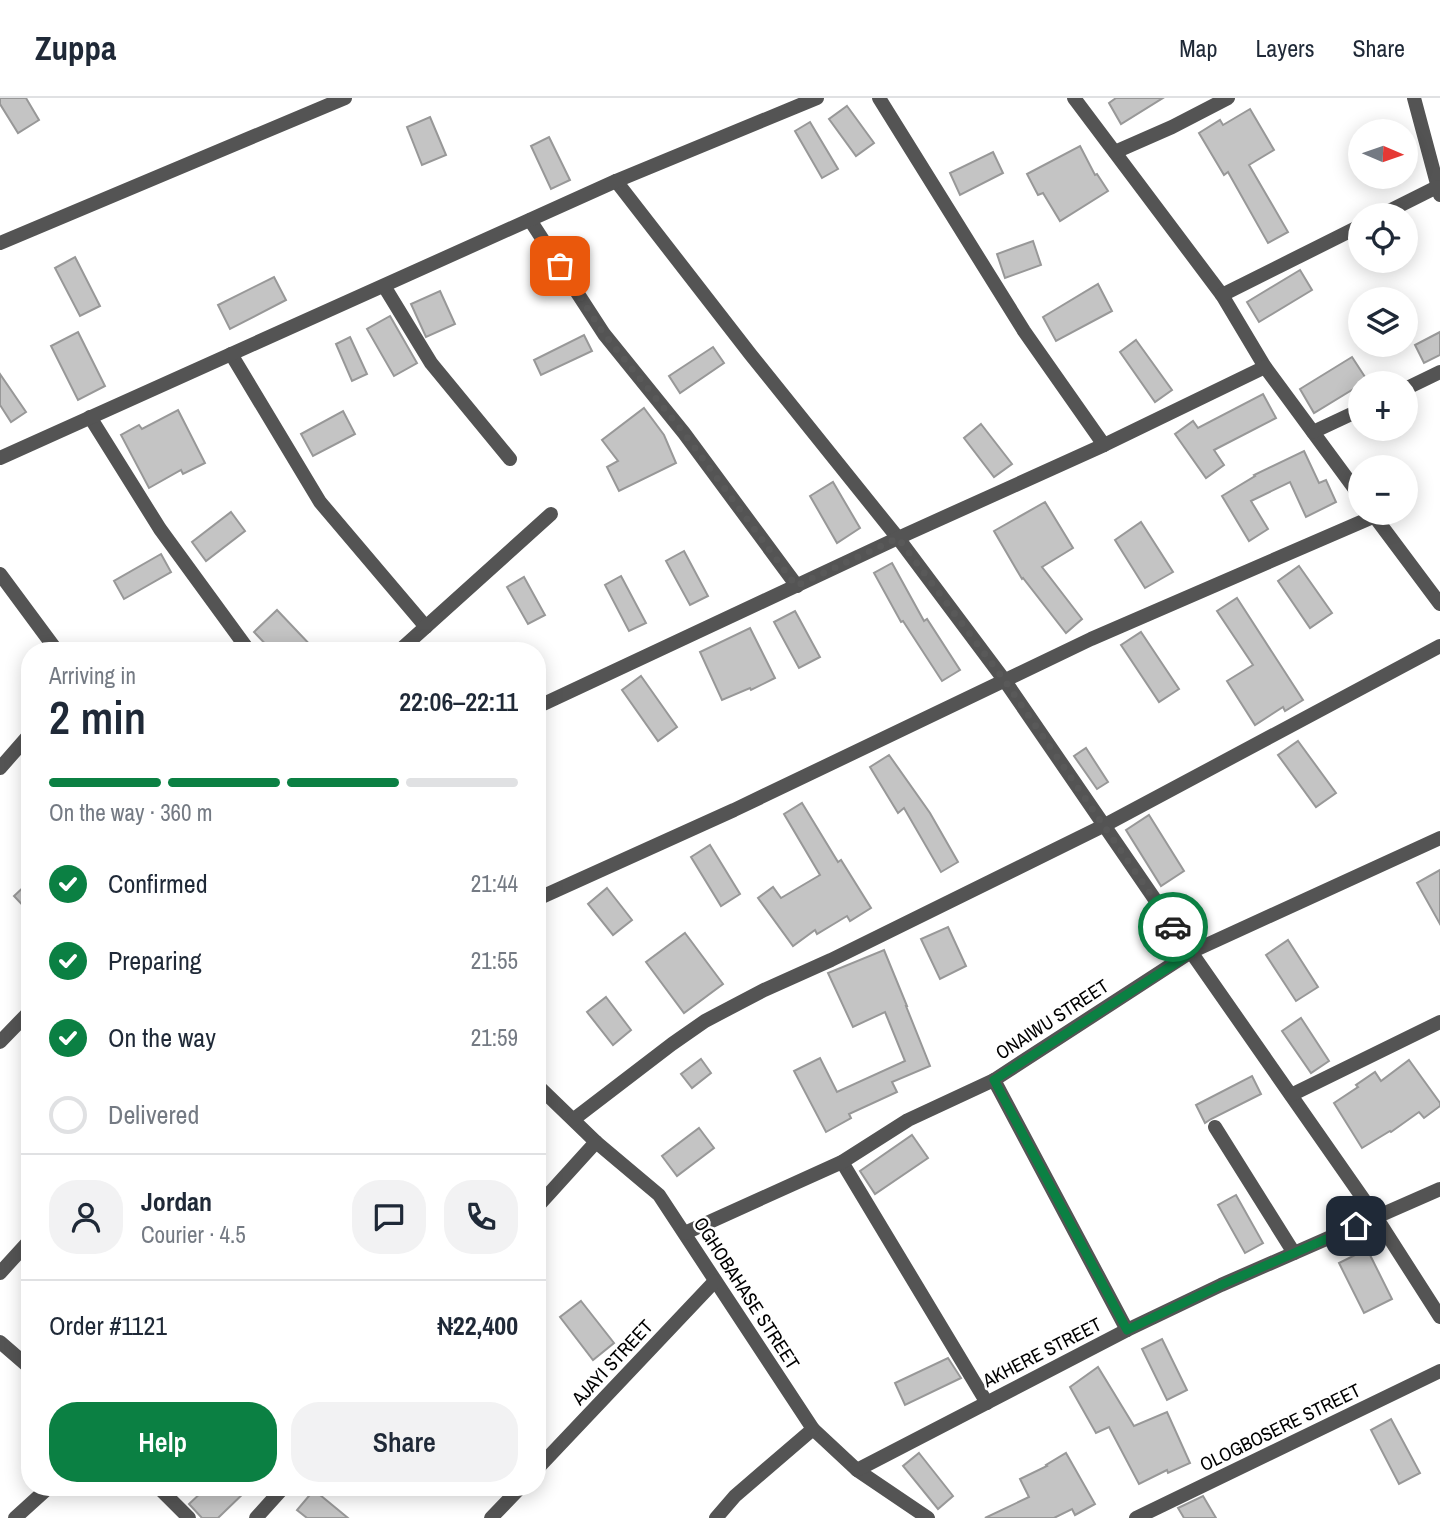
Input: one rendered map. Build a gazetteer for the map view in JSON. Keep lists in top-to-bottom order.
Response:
{
  "streets": {
    "street": [
      "ONAIWU STREET",
      "OGHOBAHASE STREET",
      "AKHERE STREET",
      "AJAYI STREET",
      "OLOGBOSERE STREET"
    ]
  },
  "crossings": [
    ["ONAIWU STREET", "OGHOBAHASE STREET"],
    ["OGHOBAHASE STREET", "AKHERE STREET"],
    ["OGHOBAHASE STREET", "AJAYI STREET"]
  ],
  "north": "right",
  "page": {
    "header": "Zuppa",
    "nav": ["Map", "Layers", "Share"],
    "map_buttons": ["+", "−"],
    "heading": ["2 min", "Arriving in", "22:06–22:11"],
    "panel": [
      "Jordan",
      "Courier · 4.5",
      "Order #1121",
      "₦22,400"
    ],
    "bar": "On the way · 360 m",
    "list": [
      ["Confirmed", "21:44"],
      ["Preparing", "21:55"],
      ["On the way", "21:59"],
      "Delivered"
    ],
    "buttons": ["Help", "Share"]
  }
}
